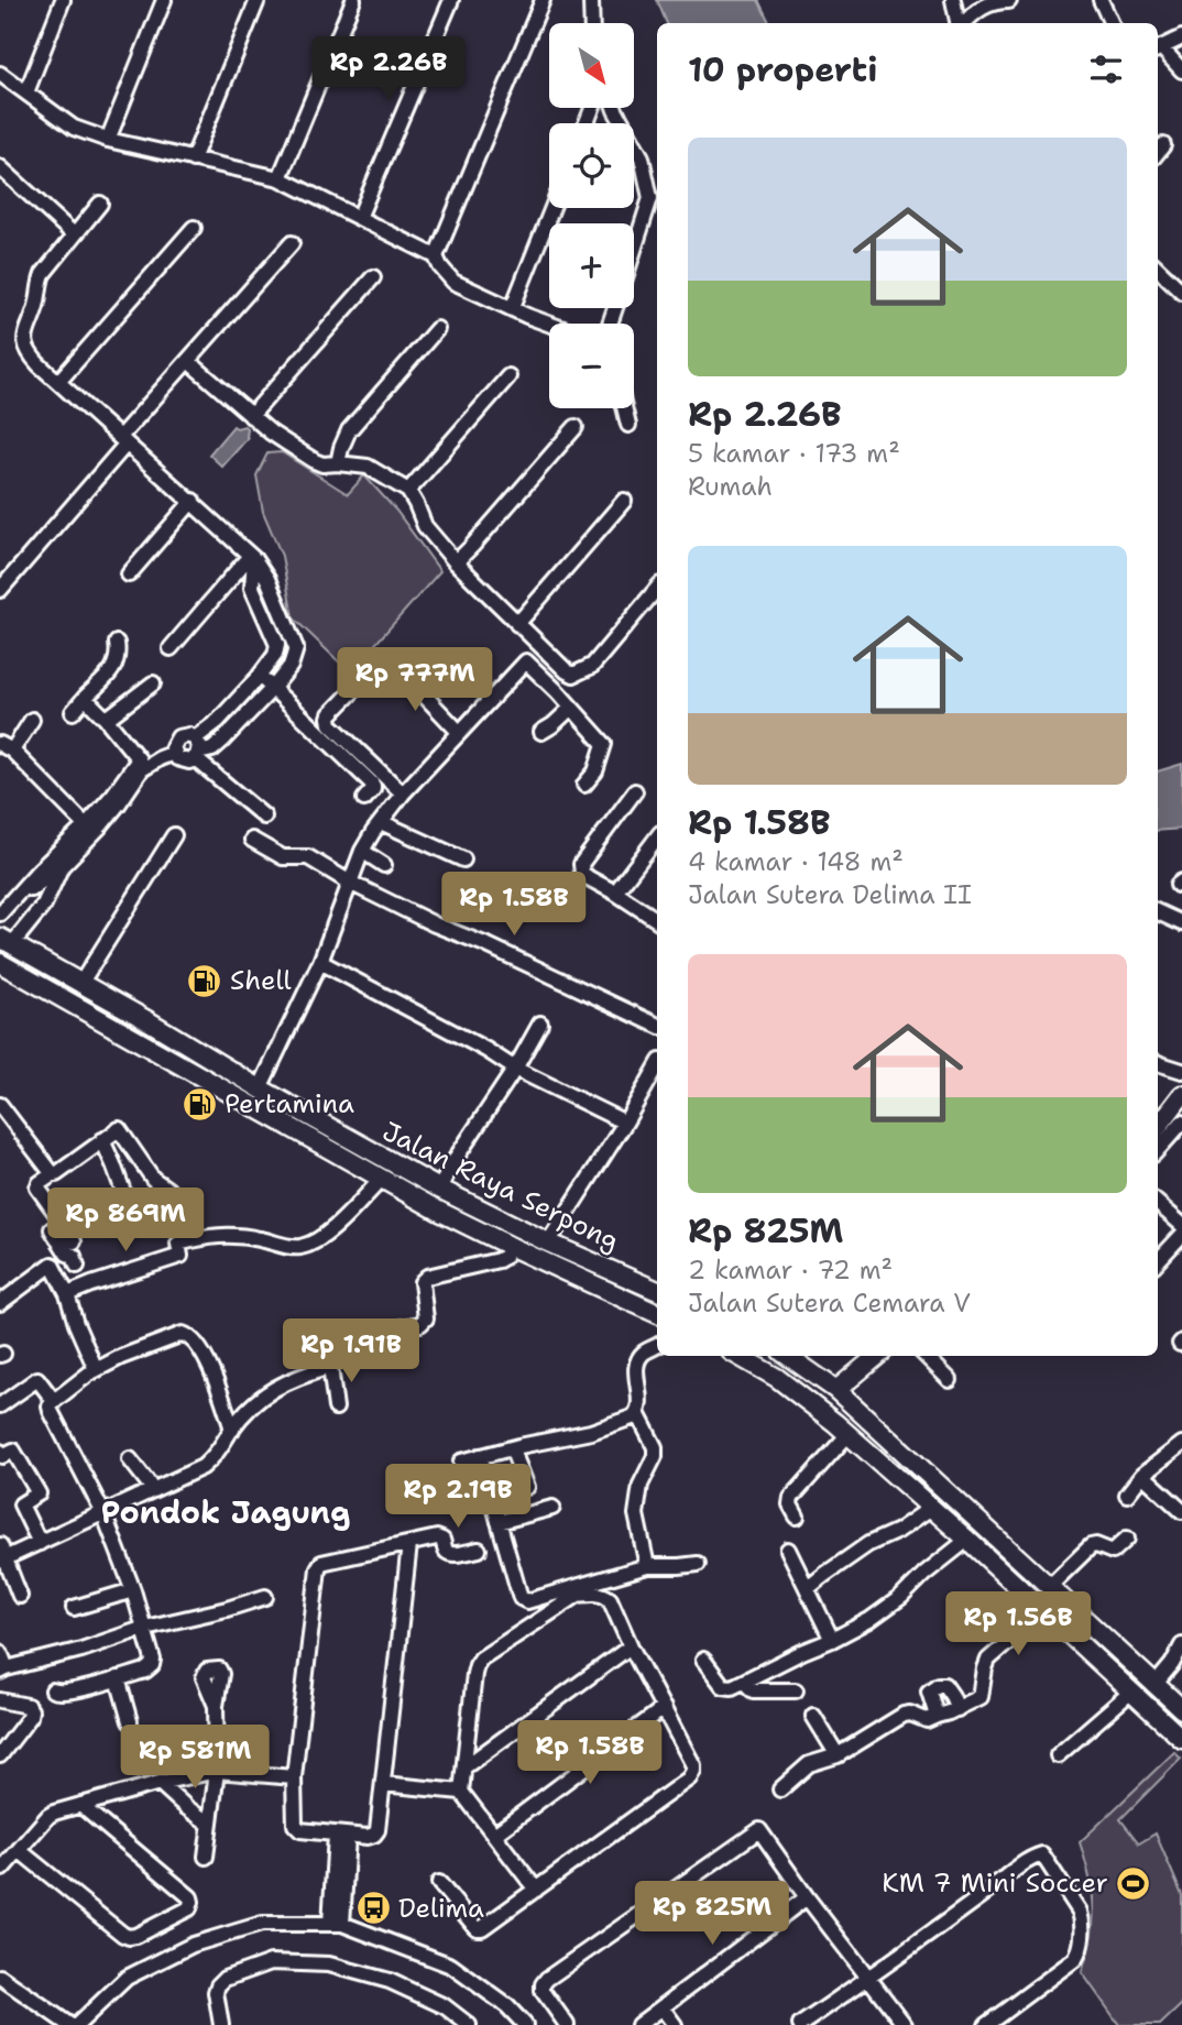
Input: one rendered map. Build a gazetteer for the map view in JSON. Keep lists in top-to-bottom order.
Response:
{
  "streets": {
    "main road": ["Jalan Raya Serpong"]
  },
  "districts": ["Pondok Jagung"],
  "places": {
    "fuel station": ["Shell", "Pertamina"],
    "sports": ["KM 7 Mini Soccer"],
    "bus stop": ["Delima"]
  },
  "north": "bottom right",
  "page": {
    "map_buttons": ["+", "−"],
    "heading": "10 properti",
    "price": [
      "Rp 2.26B",
      "Rp 777M",
      "Rp 1.58B",
      "Rp 869M",
      "Rp 1.91B",
      "Rp 2.19B",
      "Rp 1.56B",
      "Rp 1.58B",
      "Rp 581M",
      "Rp 825M"
    ],
    "list": [
      {
        "name": "Rp 2.26B",
        "note": "5 kamar · 173 m² · Rumah"
      },
      {
        "name": "Rp 1.58B",
        "note": "4 kamar · 148 m² · Jalan Sutera Delima II"
      },
      {
        "name": "Rp 825M",
        "note": "2 kamar · 72 m² · Jalan Sutera Cemara V"
      }
    ]
  }
}
